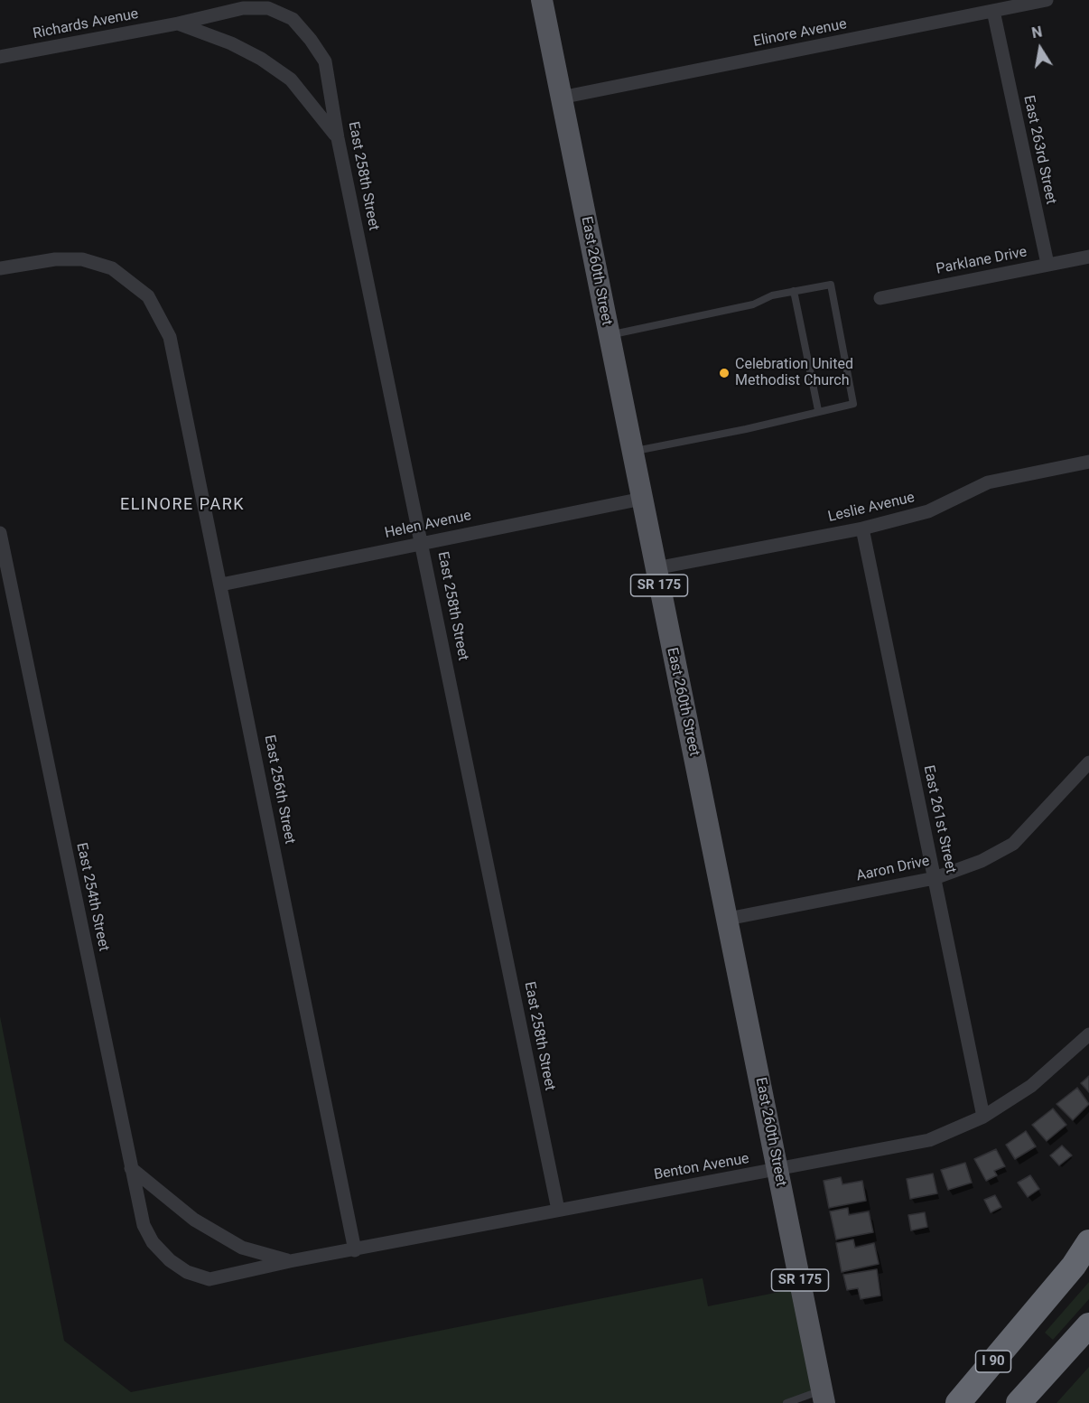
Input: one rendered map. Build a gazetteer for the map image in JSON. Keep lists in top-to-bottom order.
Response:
{
  "streets": {
    "highway": ["I 90"],
    "main road": ["East 260th Street", "SR 175"],
    "street": [
      "Richards Avenue",
      "Elinore Avenue",
      "East 263rd Street",
      "East 258th Street",
      "Parklane Drive",
      "Leslie Avenue",
      "Helen Avenue",
      "East 256th Street",
      "East 261st Street",
      "Aaron Drive",
      "East 254th Street",
      "Benton Avenue"
    ]
  },
  "crossings": [
    ["Richards Avenue", "East 258th Street"],
    ["Elinore Avenue", "East 263rd Street"],
    ["Elinore Avenue", "East 260th Street"],
    ["East 263rd Street", "Parklane Drive"],
    ["East 258th Street", "Helen Avenue"],
    ["East 258th Street", "Benton Avenue"],
    ["East 260th Street", "Leslie Avenue"],
    ["East 260th Street", "Helen Avenue"],
    ["East 260th Street", "Aaron Drive"],
    ["East 260th Street", "Benton Avenue"],
    ["Leslie Avenue", "East 261st Street"],
    ["Helen Avenue", "East 256th Street"],
    ["East 256th Street", "Benton Avenue"],
    ["East 261st Street", "Aaron Drive"],
    ["East 261st Street", "Benton Avenue"],
    ["East 254th Street", "Benton Avenue"]
  ],
  "districts": ["ELINORE PARK"],
  "places": ["Celebration United Methodist Church"],
  "north": "top"
}
